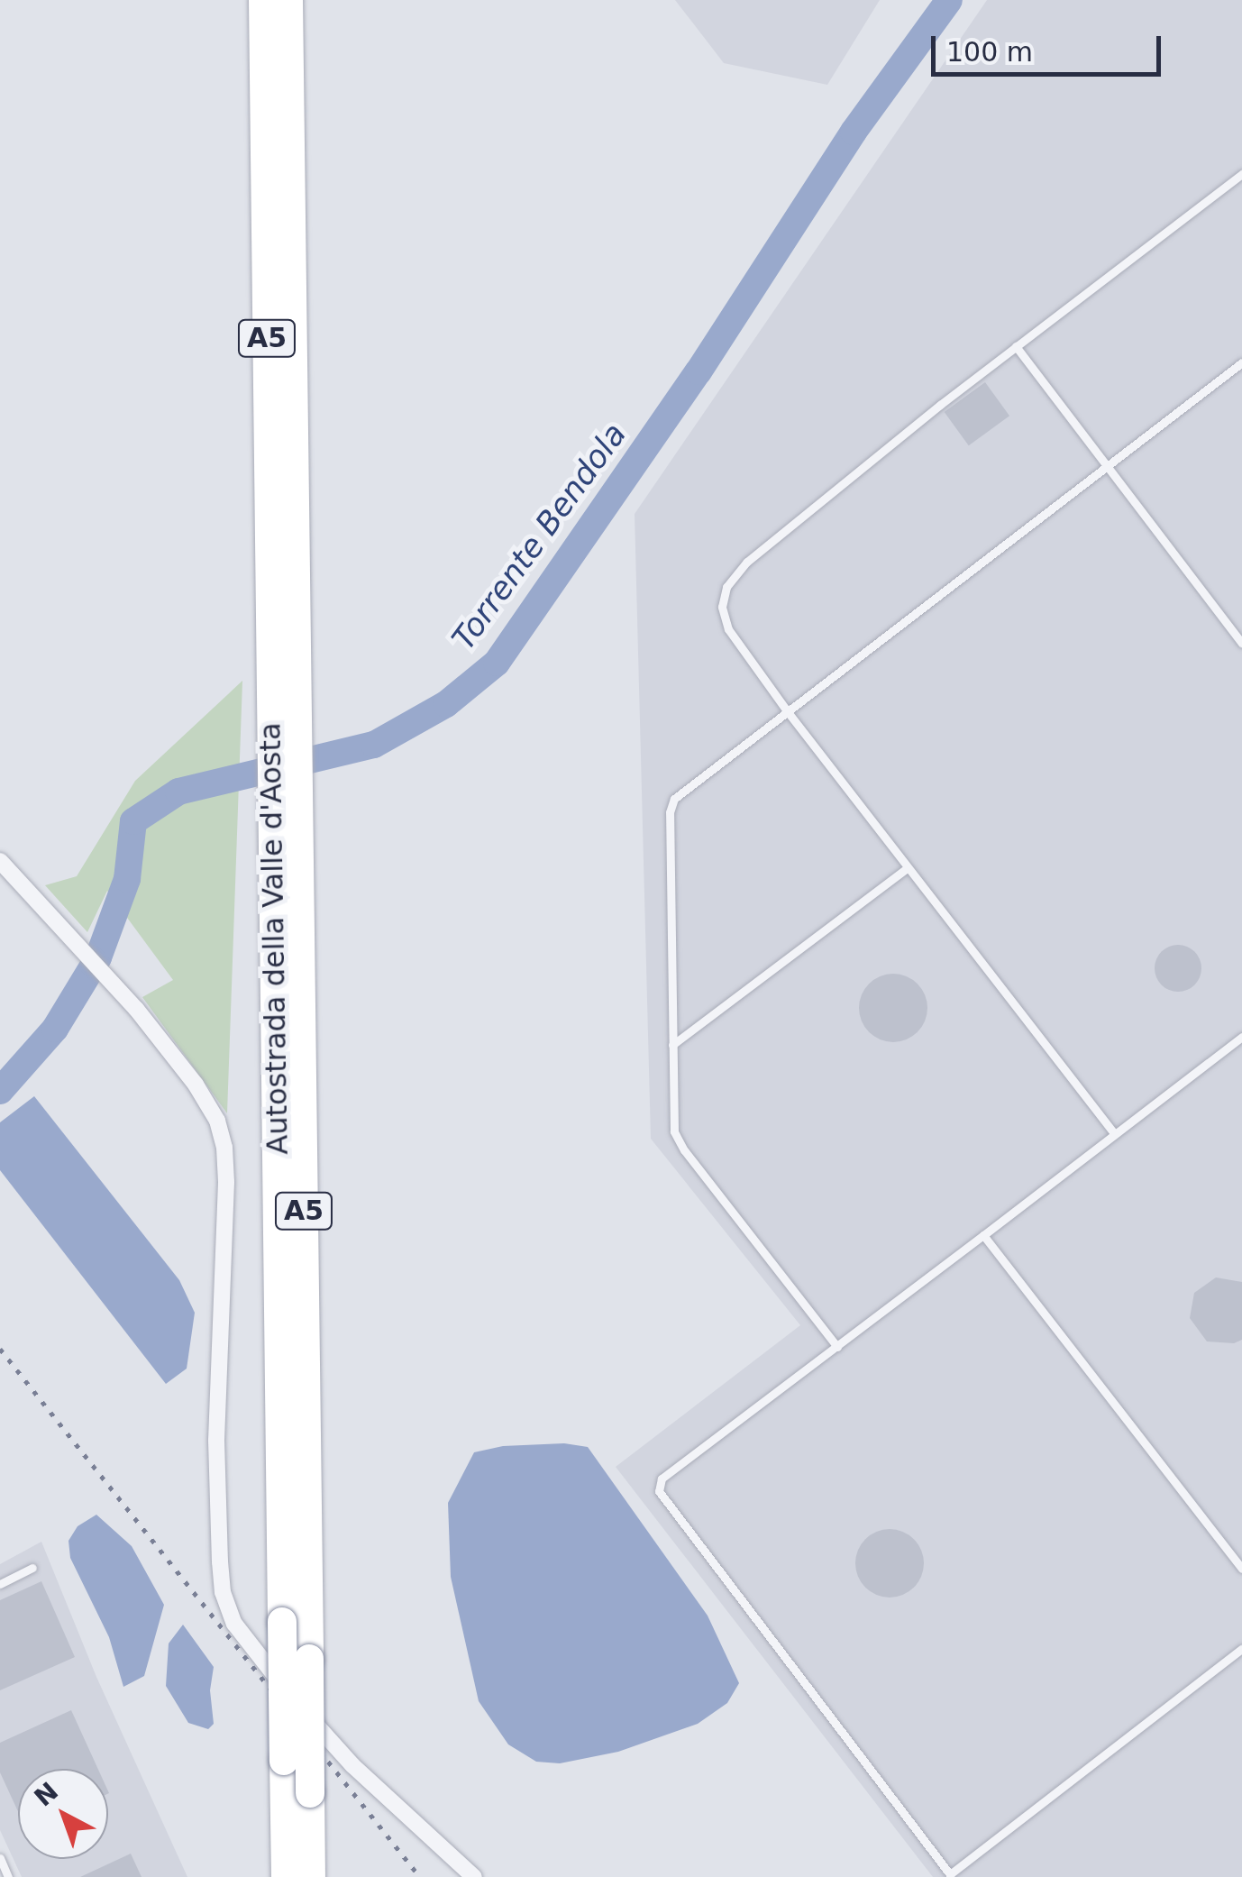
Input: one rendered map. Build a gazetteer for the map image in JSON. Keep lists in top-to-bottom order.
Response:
{
  "streets": {
    "highway": ["A5", "Autostrada della Valle d'Aosta"]
  },
  "water": ["Torrente Bendola"],
  "scale_bar": "100 m",
  "north": "top left"
}
